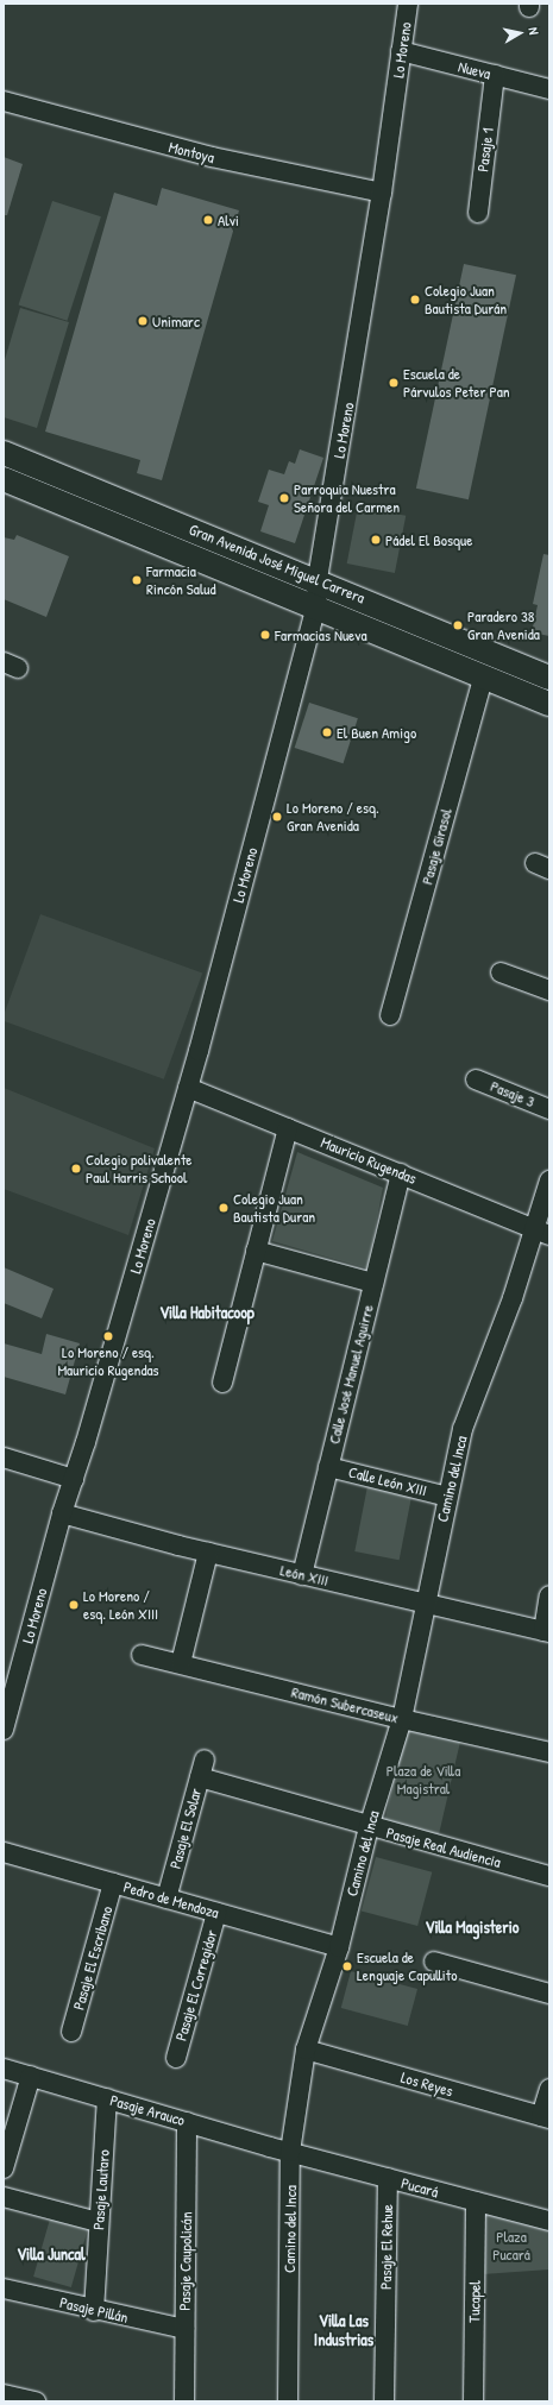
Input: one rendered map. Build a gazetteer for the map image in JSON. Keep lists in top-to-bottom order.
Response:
{
  "streets": {
    "main road": ["Gran Avenida José Miguel Carrera"],
    "street": [
      "Lo Moreno",
      "Nueva",
      "Pasaje 1",
      "Montoya",
      "Pasaje Girasol",
      "Pasaje 3",
      "Mauricio Rugendas",
      "Calle José Manuel Aguirre",
      "Camino del Inca",
      "Calle León XIII",
      "León XIII",
      "Ramón Subercaseux",
      "Pasaje El Solar",
      "Pasaje Real Audiencia",
      "Pedro de Mendoza",
      "Pasaje El Escribano",
      "Pasaje El Corregidor",
      "Los Reyes",
      "Pasaje Arauco",
      "Pucará",
      "Pasaje Lautaro",
      "Pasaje El Rehue",
      "Pasaje Caupolicán",
      "Tucapel",
      "Pasaje Pillán"
    ]
  },
  "crossings": [
    ["Lo Moreno", "Nueva"],
    ["Lo Moreno", "Montoya"],
    ["Lo Moreno", "Gran Avenida José Miguel Carrera"],
    ["Lo Moreno", "Mauricio Rugendas"],
    ["Lo Moreno", "León XIII"],
    ["Nueva", "Pasaje 1"],
    ["Gran Avenida José Miguel Carrera", "Pasaje Girasol"],
    ["Mauricio Rugendas", "Calle José Manuel Aguirre"],
    ["Mauricio Rugendas", "Camino del Inca"],
    ["Calle José Manuel Aguirre", "Calle León XIII"],
    ["Calle José Manuel Aguirre", "León XIII"],
    ["Camino del Inca", "Calle León XIII"],
    ["Camino del Inca", "León XIII"],
    ["Camino del Inca", "Ramón Subercaseux"],
    ["Camino del Inca", "Pasaje Real Audiencia"],
    ["Camino del Inca", "Pedro de Mendoza"],
    ["Camino del Inca", "Los Reyes"],
    ["Camino del Inca", "Pasaje Arauco"],
    ["Camino del Inca", "Pucará"],
    ["Pasaje El Solar", "Pasaje Real Audiencia"],
    ["Pasaje El Solar", "Pedro de Mendoza"],
    ["Pedro de Mendoza", "Pasaje El Escribano"],
    ["Pedro de Mendoza", "Pasaje El Corregidor"],
    ["Pasaje Arauco", "Pucará"],
    ["Pasaje Arauco", "Pasaje Lautaro"],
    ["Pasaje Arauco", "Pasaje Caupolicán"],
    ["Pucará", "Pasaje El Rehue"],
    ["Pucará", "Tucapel"],
    ["Pasaje Lautaro", "Pasaje Pillán"],
    ["Pasaje Caupolicán", "Pasaje Pillán"]
  ],
  "districts": [
    "Villa Habitacoop",
    "Villa Magisterio",
    "Villa Juncal",
    "Villa Las Industrias"
  ],
  "parks": ["Plaza de Villa Magistral", "Plaza Pucará"],
  "places": [
    "Alvi",
    "Colegio Juan Bautista Durán",
    "Unimarc",
    "Escuela de Párvulos Peter Pan",
    "Parroquia Nuestra Señora del Carmen",
    "Pádel El Bosque",
    "Farmacia Rincón Salud",
    "Paradero 38 Gran Avenida",
    "Farmacias Nueva",
    "El Buen Amigo",
    "Lo Moreno / esq. Gran Avenida",
    "Colegio polivalente Paul Harris School",
    "Colegio Juan Bautista Duran",
    "Lo Moreno / esq. Mauricio Rugendas",
    "Lo Moreno / esq. León XIII",
    "Escuela de Lenguaje Capullito"
  ],
  "north": "right"
}
